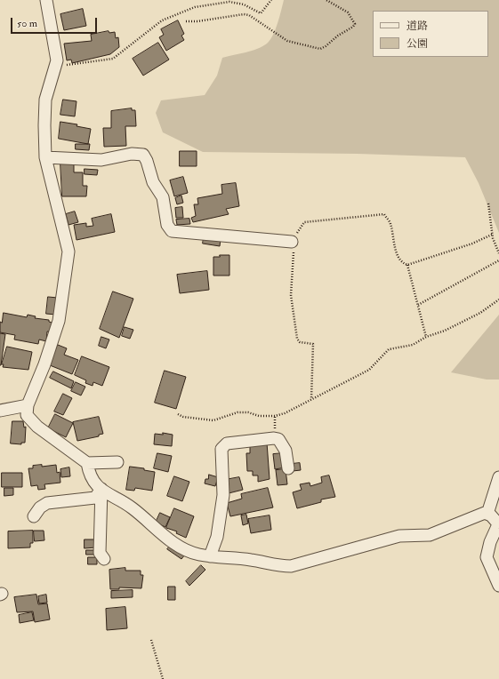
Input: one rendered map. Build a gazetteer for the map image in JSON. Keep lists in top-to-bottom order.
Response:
{
  "legend": ["道路", "公園"],
  "scale_bar": "50 m"
}
